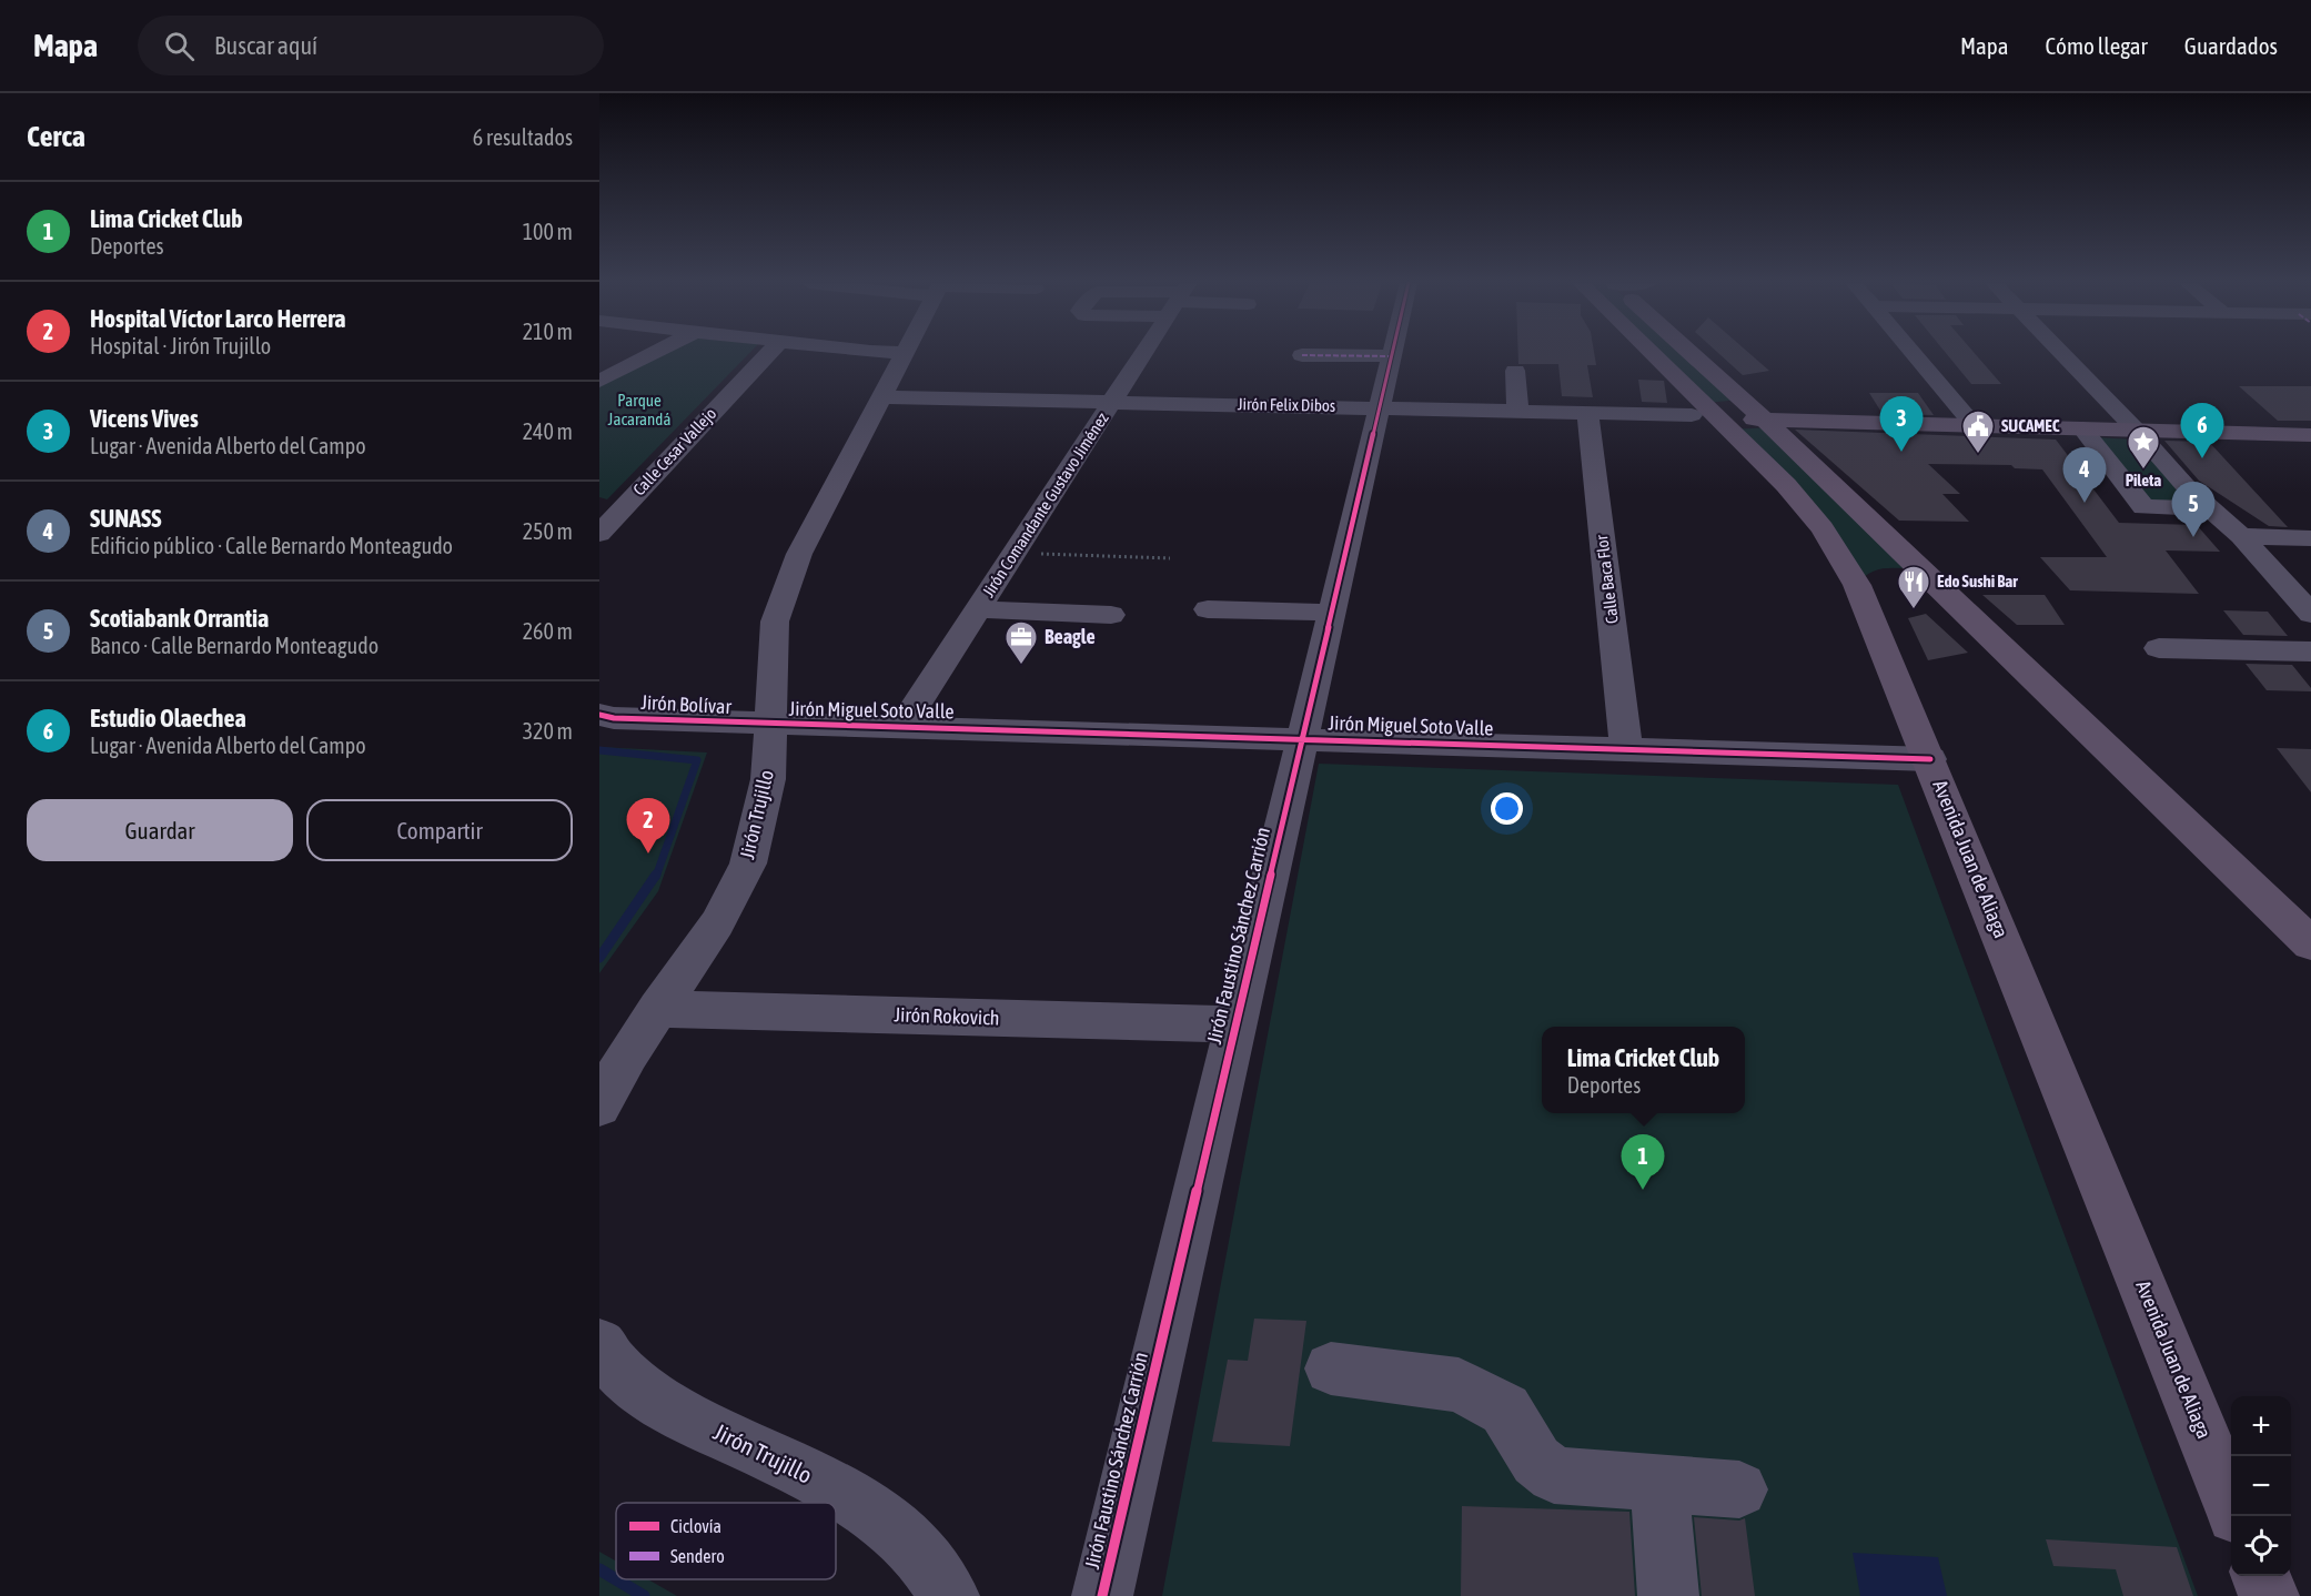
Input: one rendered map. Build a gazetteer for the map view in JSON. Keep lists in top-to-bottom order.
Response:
{
  "streets": {
    "main road": ["Avenida Juan de Aliaga"],
    "street": [
      "Jirón Felix Dibos",
      "Calle Cesar Vallejo",
      "Jirón Comandante Gustavo Jiménez",
      "Calle Baca Flor",
      "Jirón Bolívar",
      "Jirón Miguel Soto Valle",
      "Jirón Trujillo",
      "Jirón Faustino Sánchez Carrión",
      "Jirón Rokovich"
    ]
  },
  "crossings": [
    ["Jirón Felix Dibos", "Jirón Comandante Gustavo Jiménez"],
    ["Jirón Felix Dibos", "Calle Baca Flor"],
    ["Jirón Felix Dibos", "Jirón Trujillo"],
    ["Jirón Felix Dibos", "Avenida Juan de Aliaga"],
    ["Jirón Felix Dibos", "Jirón Faustino Sánchez Carrión"],
    ["Jirón Comandante Gustavo Jiménez", "Jirón Miguel Soto Valle"],
    ["Calle Baca Flor", "Jirón Miguel Soto Valle"],
    ["Jirón Bolívar", "Jirón Miguel Soto Valle"],
    ["Jirón Bolívar", "Jirón Trujillo"],
    ["Jirón Miguel Soto Valle", "Jirón Trujillo"],
    ["Jirón Miguel Soto Valle", "Avenida Juan de Aliaga"],
    ["Jirón Miguel Soto Valle", "Jirón Faustino Sánchez Carrión"],
    ["Jirón Trujillo", "Jirón Rokovich"],
    ["Jirón Faustino Sánchez Carrión", "Jirón Rokovich"]
  ],
  "parks": ["Parque Jacarandá"],
  "places": {
    "public building": ["SUCAMEC"],
    "place": ["Pileta"],
    "restaurant": ["Edo Sushi Bar"],
    "office": ["Beagle"]
  },
  "legend": ["Ciclovía", "Sendero"],
  "page": {
    "header": "Mapa",
    "search": "Buscar aquí",
    "nav": ["Mapa", "Cómo llegar", "Guardados"],
    "heading": ["Cerca", "6 resultados"],
    "list": [
      {
        "mark": "1",
        "name": "Lima Cricket Club",
        "note": "Deportes",
        "value": "100 m"
      },
      {
        "mark": "2",
        "name": "Hospital Víctor Larco Herrera",
        "note": "Hospital · Jirón Trujillo",
        "value": "210 m"
      },
      {
        "mark": "3",
        "name": "Vicens Vives",
        "note": "Lugar · Avenida Alberto del Campo",
        "value": "240 m"
      },
      {
        "mark": "4",
        "name": "SUNASS",
        "note": "Edificio público · Calle Bernardo Monteagudo",
        "value": "250 m"
      },
      {
        "mark": "5",
        "name": "Scotiabank Orrantia",
        "note": "Banco · Calle Bernardo Monteagudo",
        "value": "260 m"
      },
      {
        "mark": "6",
        "name": "Estudio Olaechea",
        "note": "Lugar · Avenida Alberto del Campo",
        "value": "320 m"
      }
    ],
    "pins": [
      "3",
      "6",
      "4",
      "5",
      "2",
      "1"
    ],
    "buttons": ["Guardar", "Compartir"],
    "popup": ["Lima Cricket Club", "Deportes"],
    "map_buttons": ["+", "−"]
  }
}
